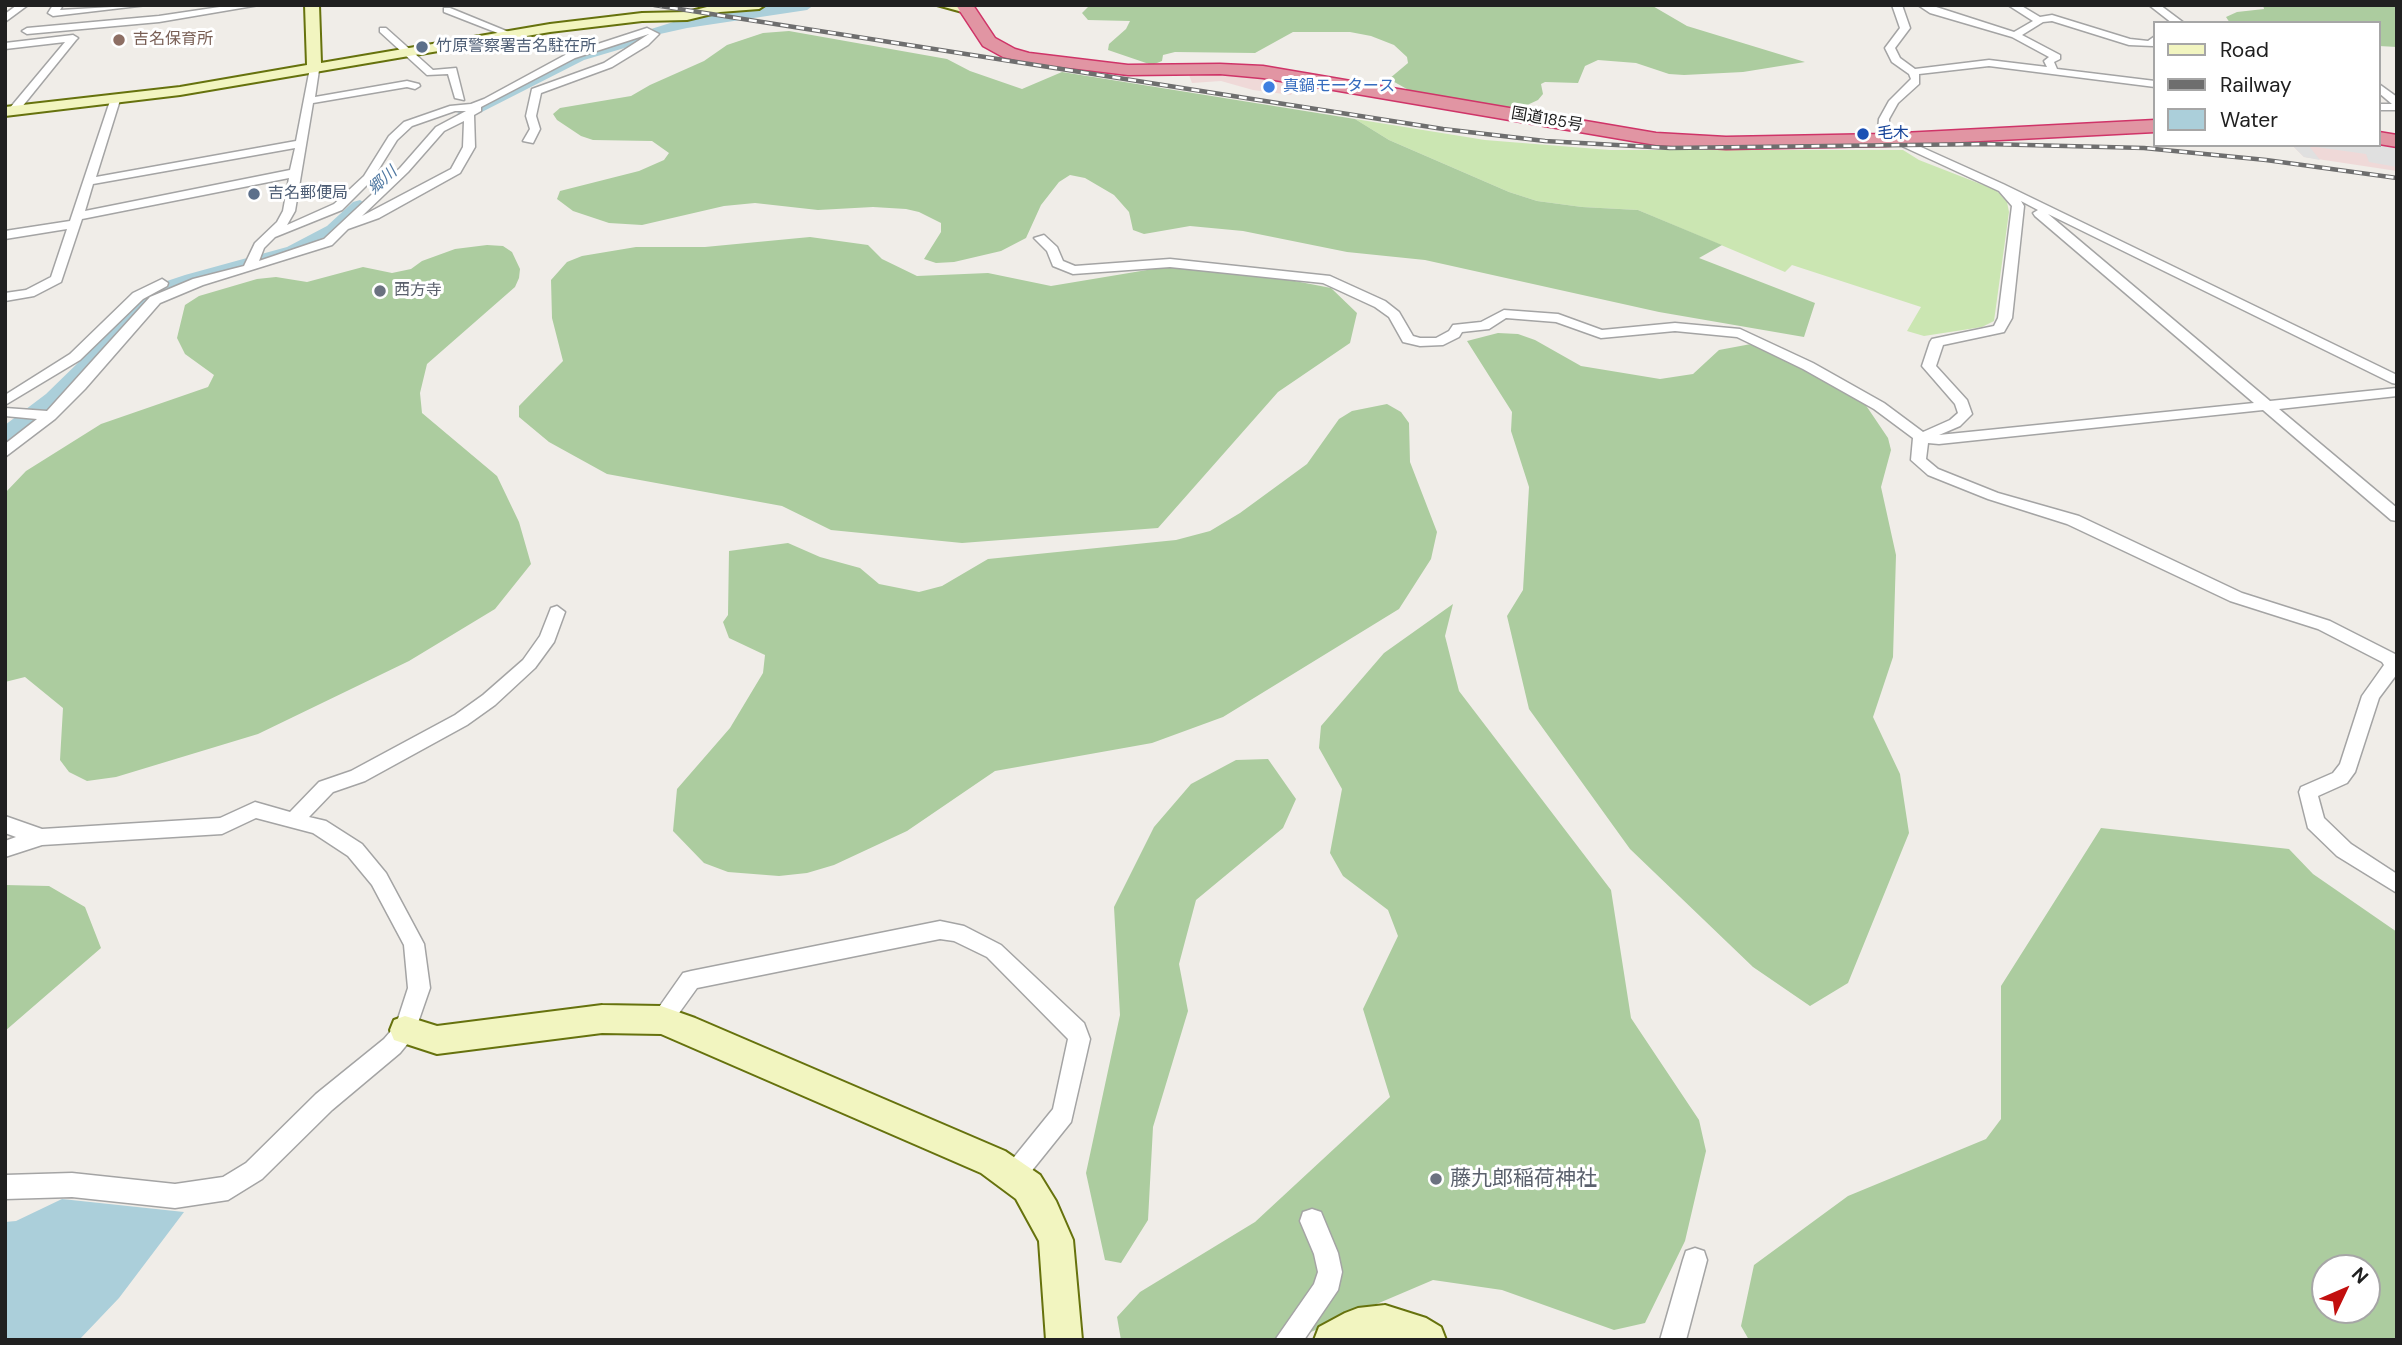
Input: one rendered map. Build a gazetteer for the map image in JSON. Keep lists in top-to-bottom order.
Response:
{
  "streets": {
    "highway": ["国道185号"]
  },
  "water": ["郷川"],
  "places": [
    "吉名保育所",
    "竹原警察署吉名駐在所",
    "真鍋モータース",
    "毛木",
    "吉名郵便局",
    "西方寺",
    "藤九郎稲荷神社"
  ],
  "legend": ["Road", "Railway", "Water"],
  "north": "top right"
}
